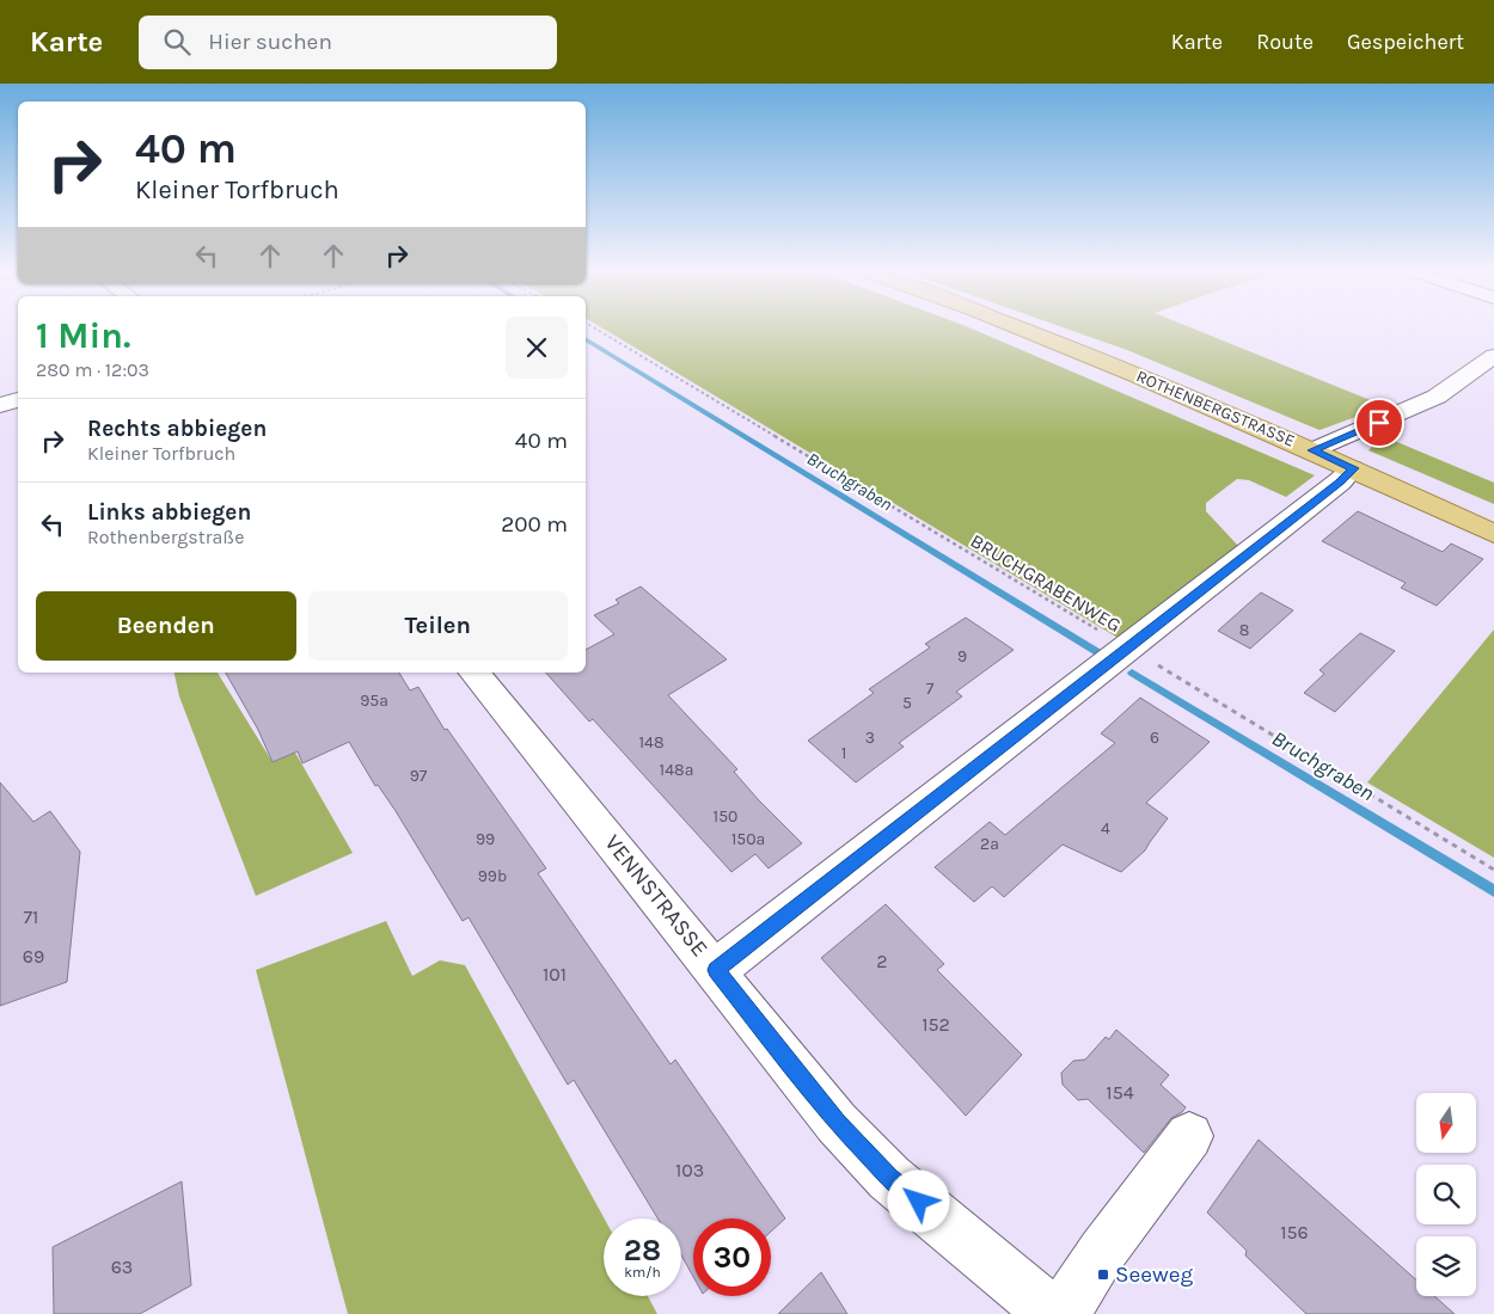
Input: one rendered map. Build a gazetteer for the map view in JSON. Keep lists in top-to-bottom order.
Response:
{
  "streets": {
    "main road": ["ROTHENBERGSTRASSE"],
    "street": ["VENNSTRASSE"],
    "path": ["BRUCHGRABENWEG"]
  },
  "water": ["Bruchgraben"],
  "places": {
    "transit": ["Seeweg"]
  },
  "house_numbers": [
    "8",
    "9",
    "7",
    "95a",
    "5",
    "3",
    "6",
    "148",
    "1",
    "148a",
    "97",
    "150",
    "4",
    "99",
    "150a",
    "2a",
    "99b",
    "71",
    "69",
    "2",
    "101",
    "152",
    "154",
    "103",
    "156",
    "63"
  ],
  "north": "bottom",
  "page": {
    "header": "Karte",
    "search": "Hier suchen",
    "nav": ["Karte", "Route", "Gespeichert"],
    "turn": ["40 m", "Kleiner Torfbruch"],
    "heading": ["1 Min.", "280 m · 12:03"],
    "list": [
      {
        "name": "Rechts abbiegen",
        "note": "Kleiner Torfbruch",
        "value": "40 m"
      },
      {
        "name": "Links abbiegen",
        "note": "Rothenbergstraße",
        "value": "200 m"
      }
    ],
    "buttons": ["Beenden", "Teilen"],
    "speed": "28 km/h",
    "limit": "30"
  }
}
